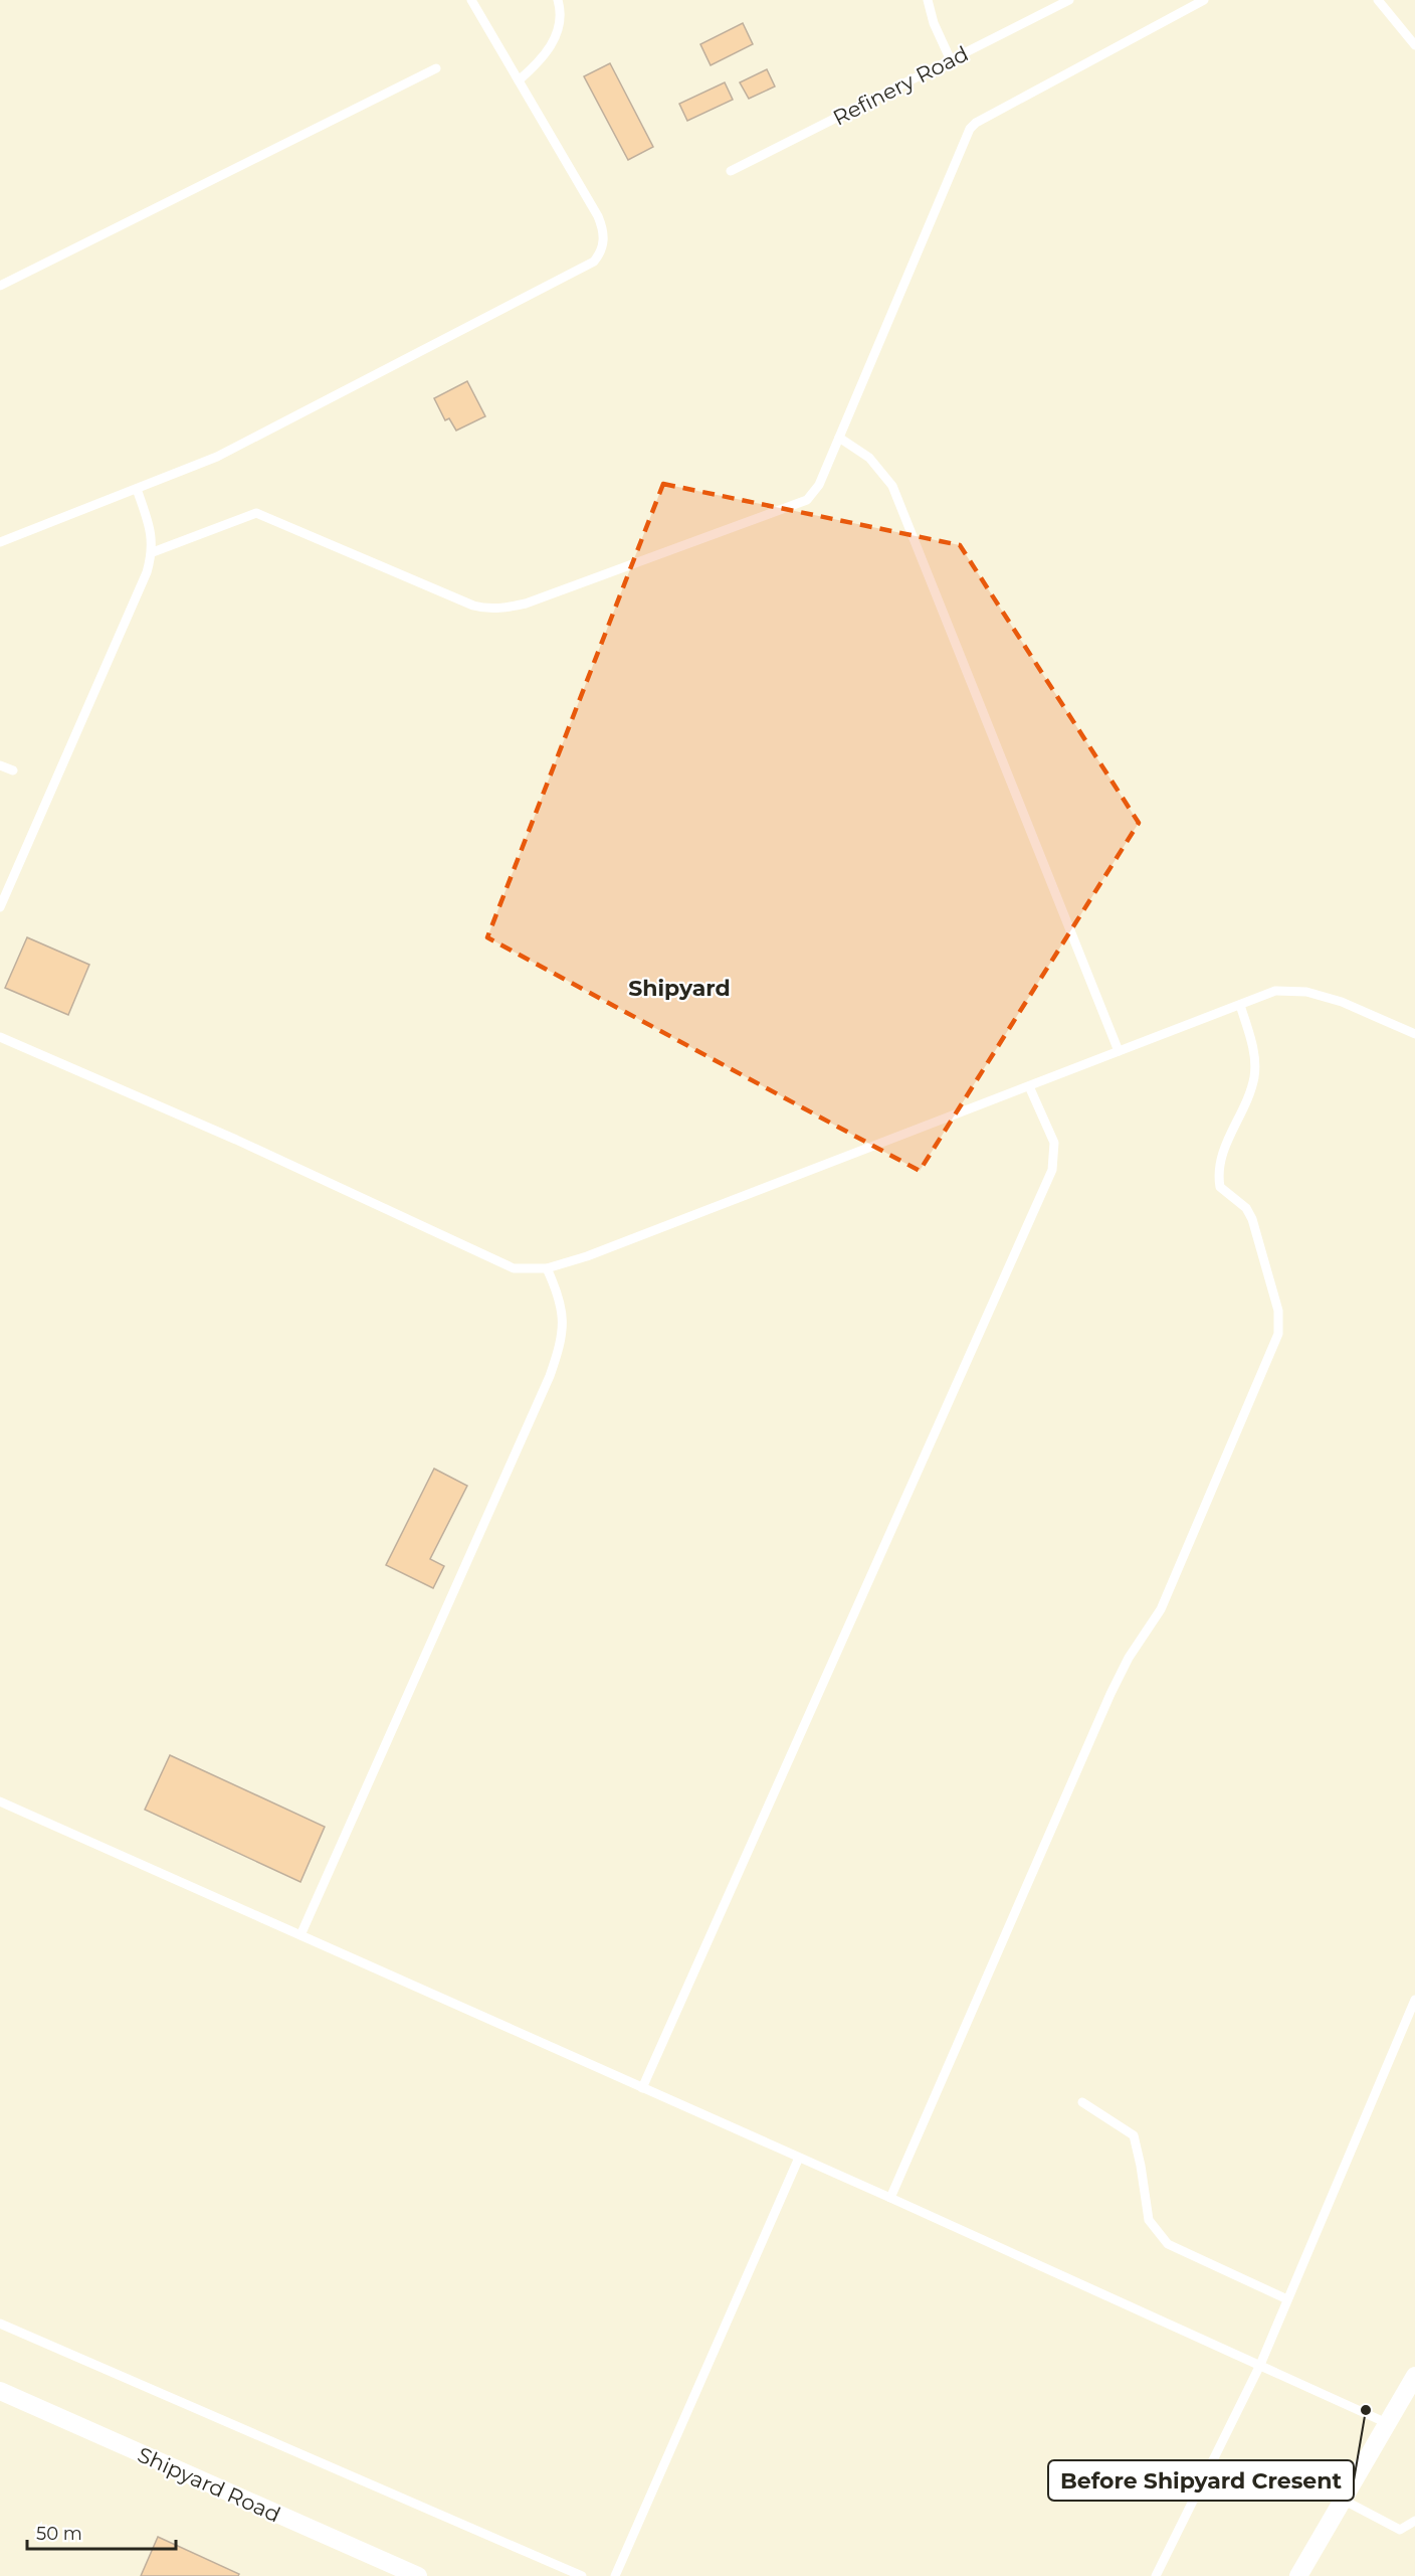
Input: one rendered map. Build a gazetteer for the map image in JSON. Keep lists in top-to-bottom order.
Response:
{
  "streets": {
    "street": ["Shipyard Road"],
    "lane": ["Refinery Road"]
  },
  "districts": ["Shipyard"],
  "places": ["Before Shipyard Cresent"],
  "scale_bar": "50 m"
}
